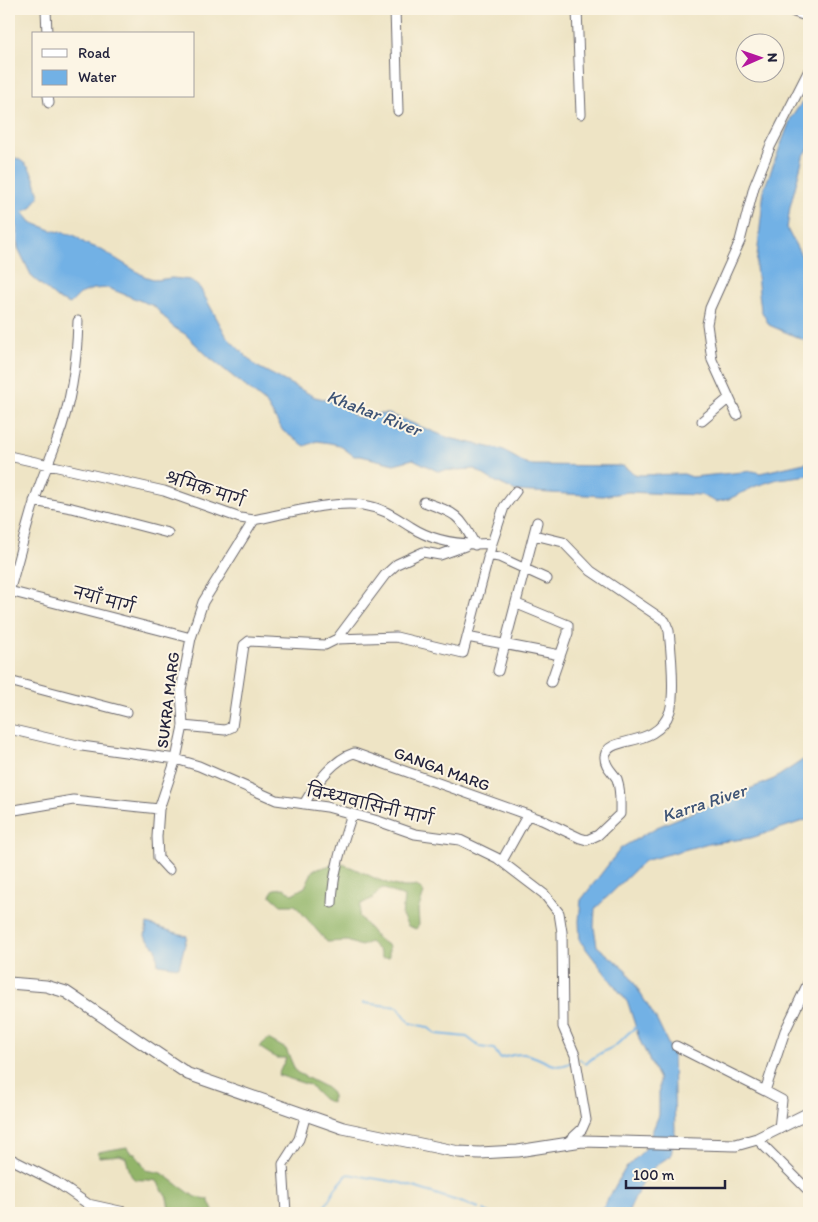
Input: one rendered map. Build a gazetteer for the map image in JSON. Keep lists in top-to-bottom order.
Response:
{
  "streets": {
    "street": [
      "श्रमिक मार्ग",
      "नयाँ मार्ग",
      "SUKRA MARG",
      "GANGA MARG",
      "विन्ध्यवासिनी मार्ग"
    ]
  },
  "crossings": [
    ["श्रमिक मार्ग", "SUKRA MARG"],
    ["नयाँ मार्ग", "SUKRA MARG"],
    ["SUKRA MARG", "विन्ध्यवासिनी मार्ग"],
    ["GANGA MARG", "विन्ध्यवासिनी मार्ग"]
  ],
  "water": ["Khahar River", "Karra River"],
  "legend": ["Road", "Water"],
  "scale_bar": "100 m",
  "north": "right"
}
